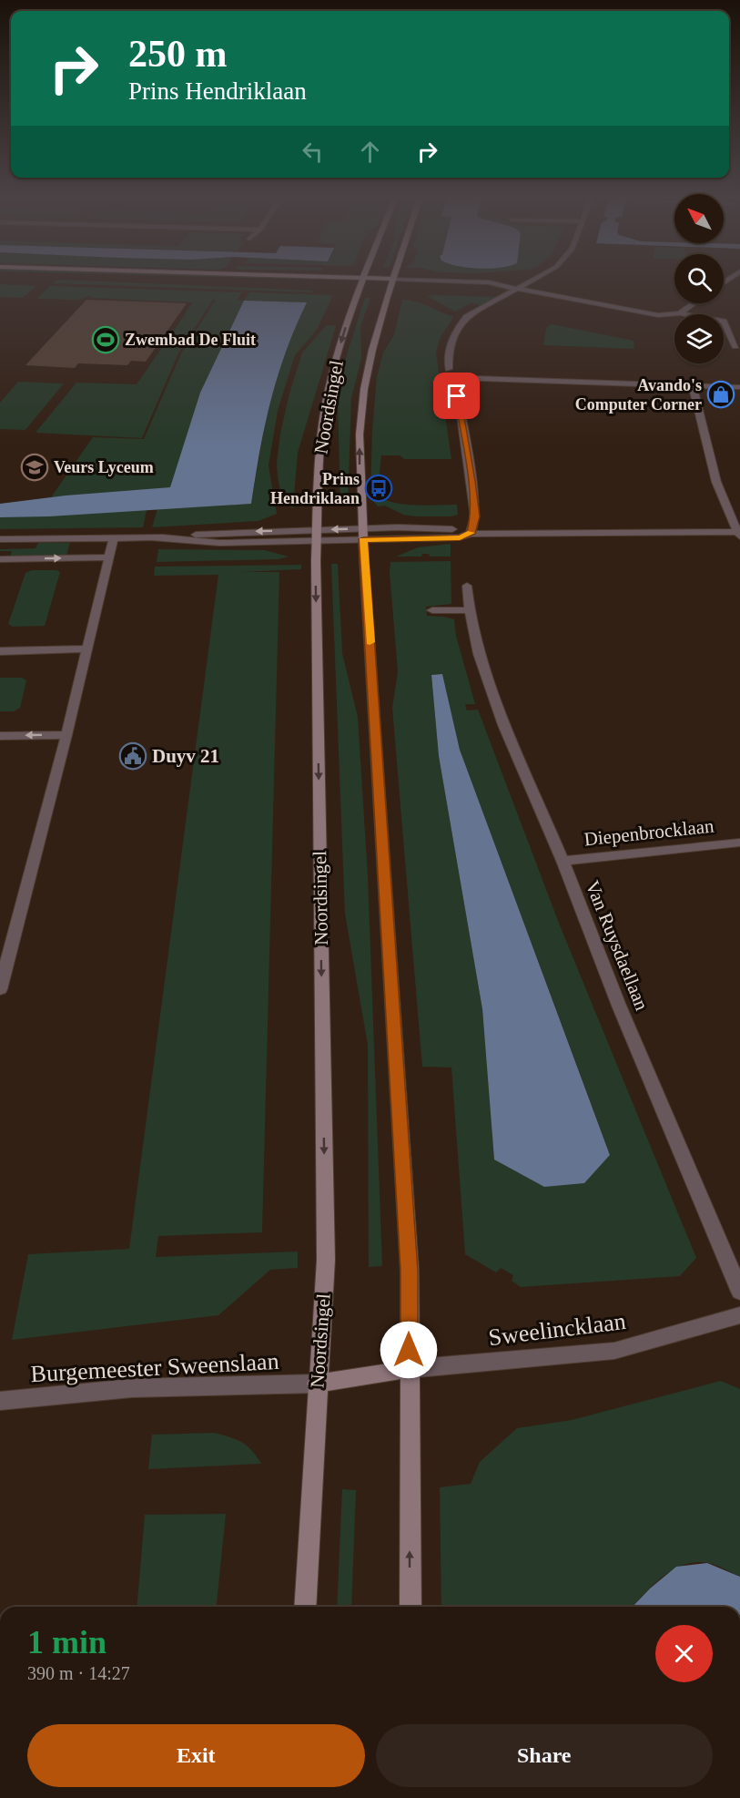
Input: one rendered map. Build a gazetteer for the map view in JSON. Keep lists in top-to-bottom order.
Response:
{
  "streets": {
    "main road": ["Noordsingel", "Burgemeester Sweenslaan"],
    "street": ["Diepenbrocklaan", "Van Ruysdaellaan", "Sweelincklaan"]
  },
  "crossings": [
    ["Noordsingel", "Sweelincklaan"],
    ["Noordsingel", "Burgemeester Sweenslaan"],
    ["Diepenbrocklaan", "Van Ruysdaellaan"],
    ["Sweelincklaan", "Burgemeester Sweenslaan"]
  ],
  "places": {
    "sports": ["Zwembad De Fluit"],
    "shop": ["Avando's Computer Corner"],
    "school or university": ["Veurs Lyceum"],
    "bus stop": ["Prins Hendriklaan"],
    "public building": ["Duyv 21"]
  },
  "north": "top left",
  "page": {
    "turn": ["250 m", "Prins Hendriklaan"],
    "heading": ["1 min", "390 m · 14:27"],
    "buttons": ["Exit", "Share"]
  }
}
